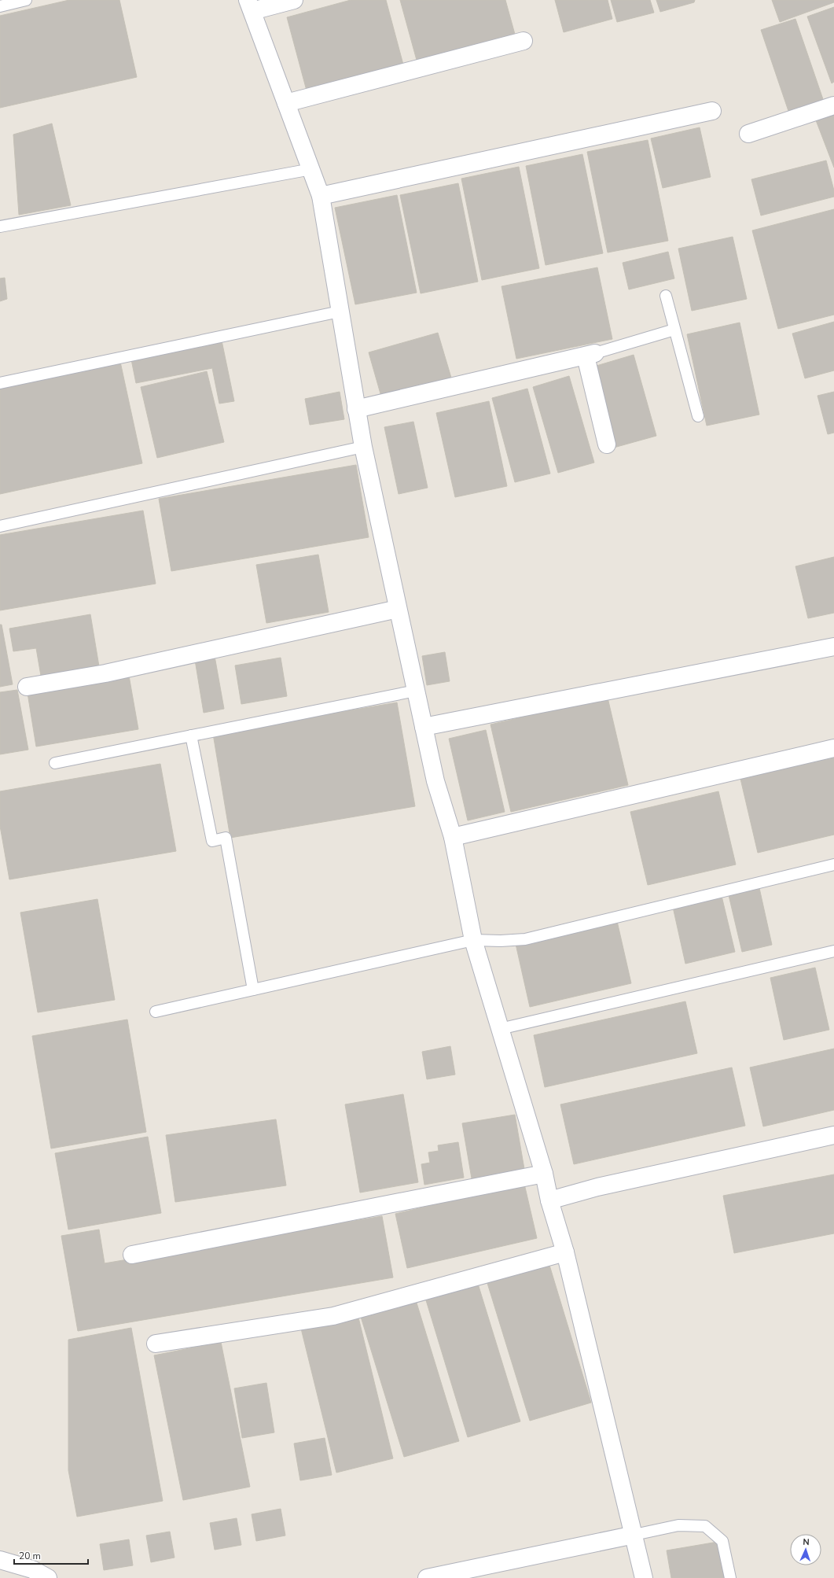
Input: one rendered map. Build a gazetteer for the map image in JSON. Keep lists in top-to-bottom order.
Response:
{
  "scale_bar": "20 m",
  "north": "top"
}
